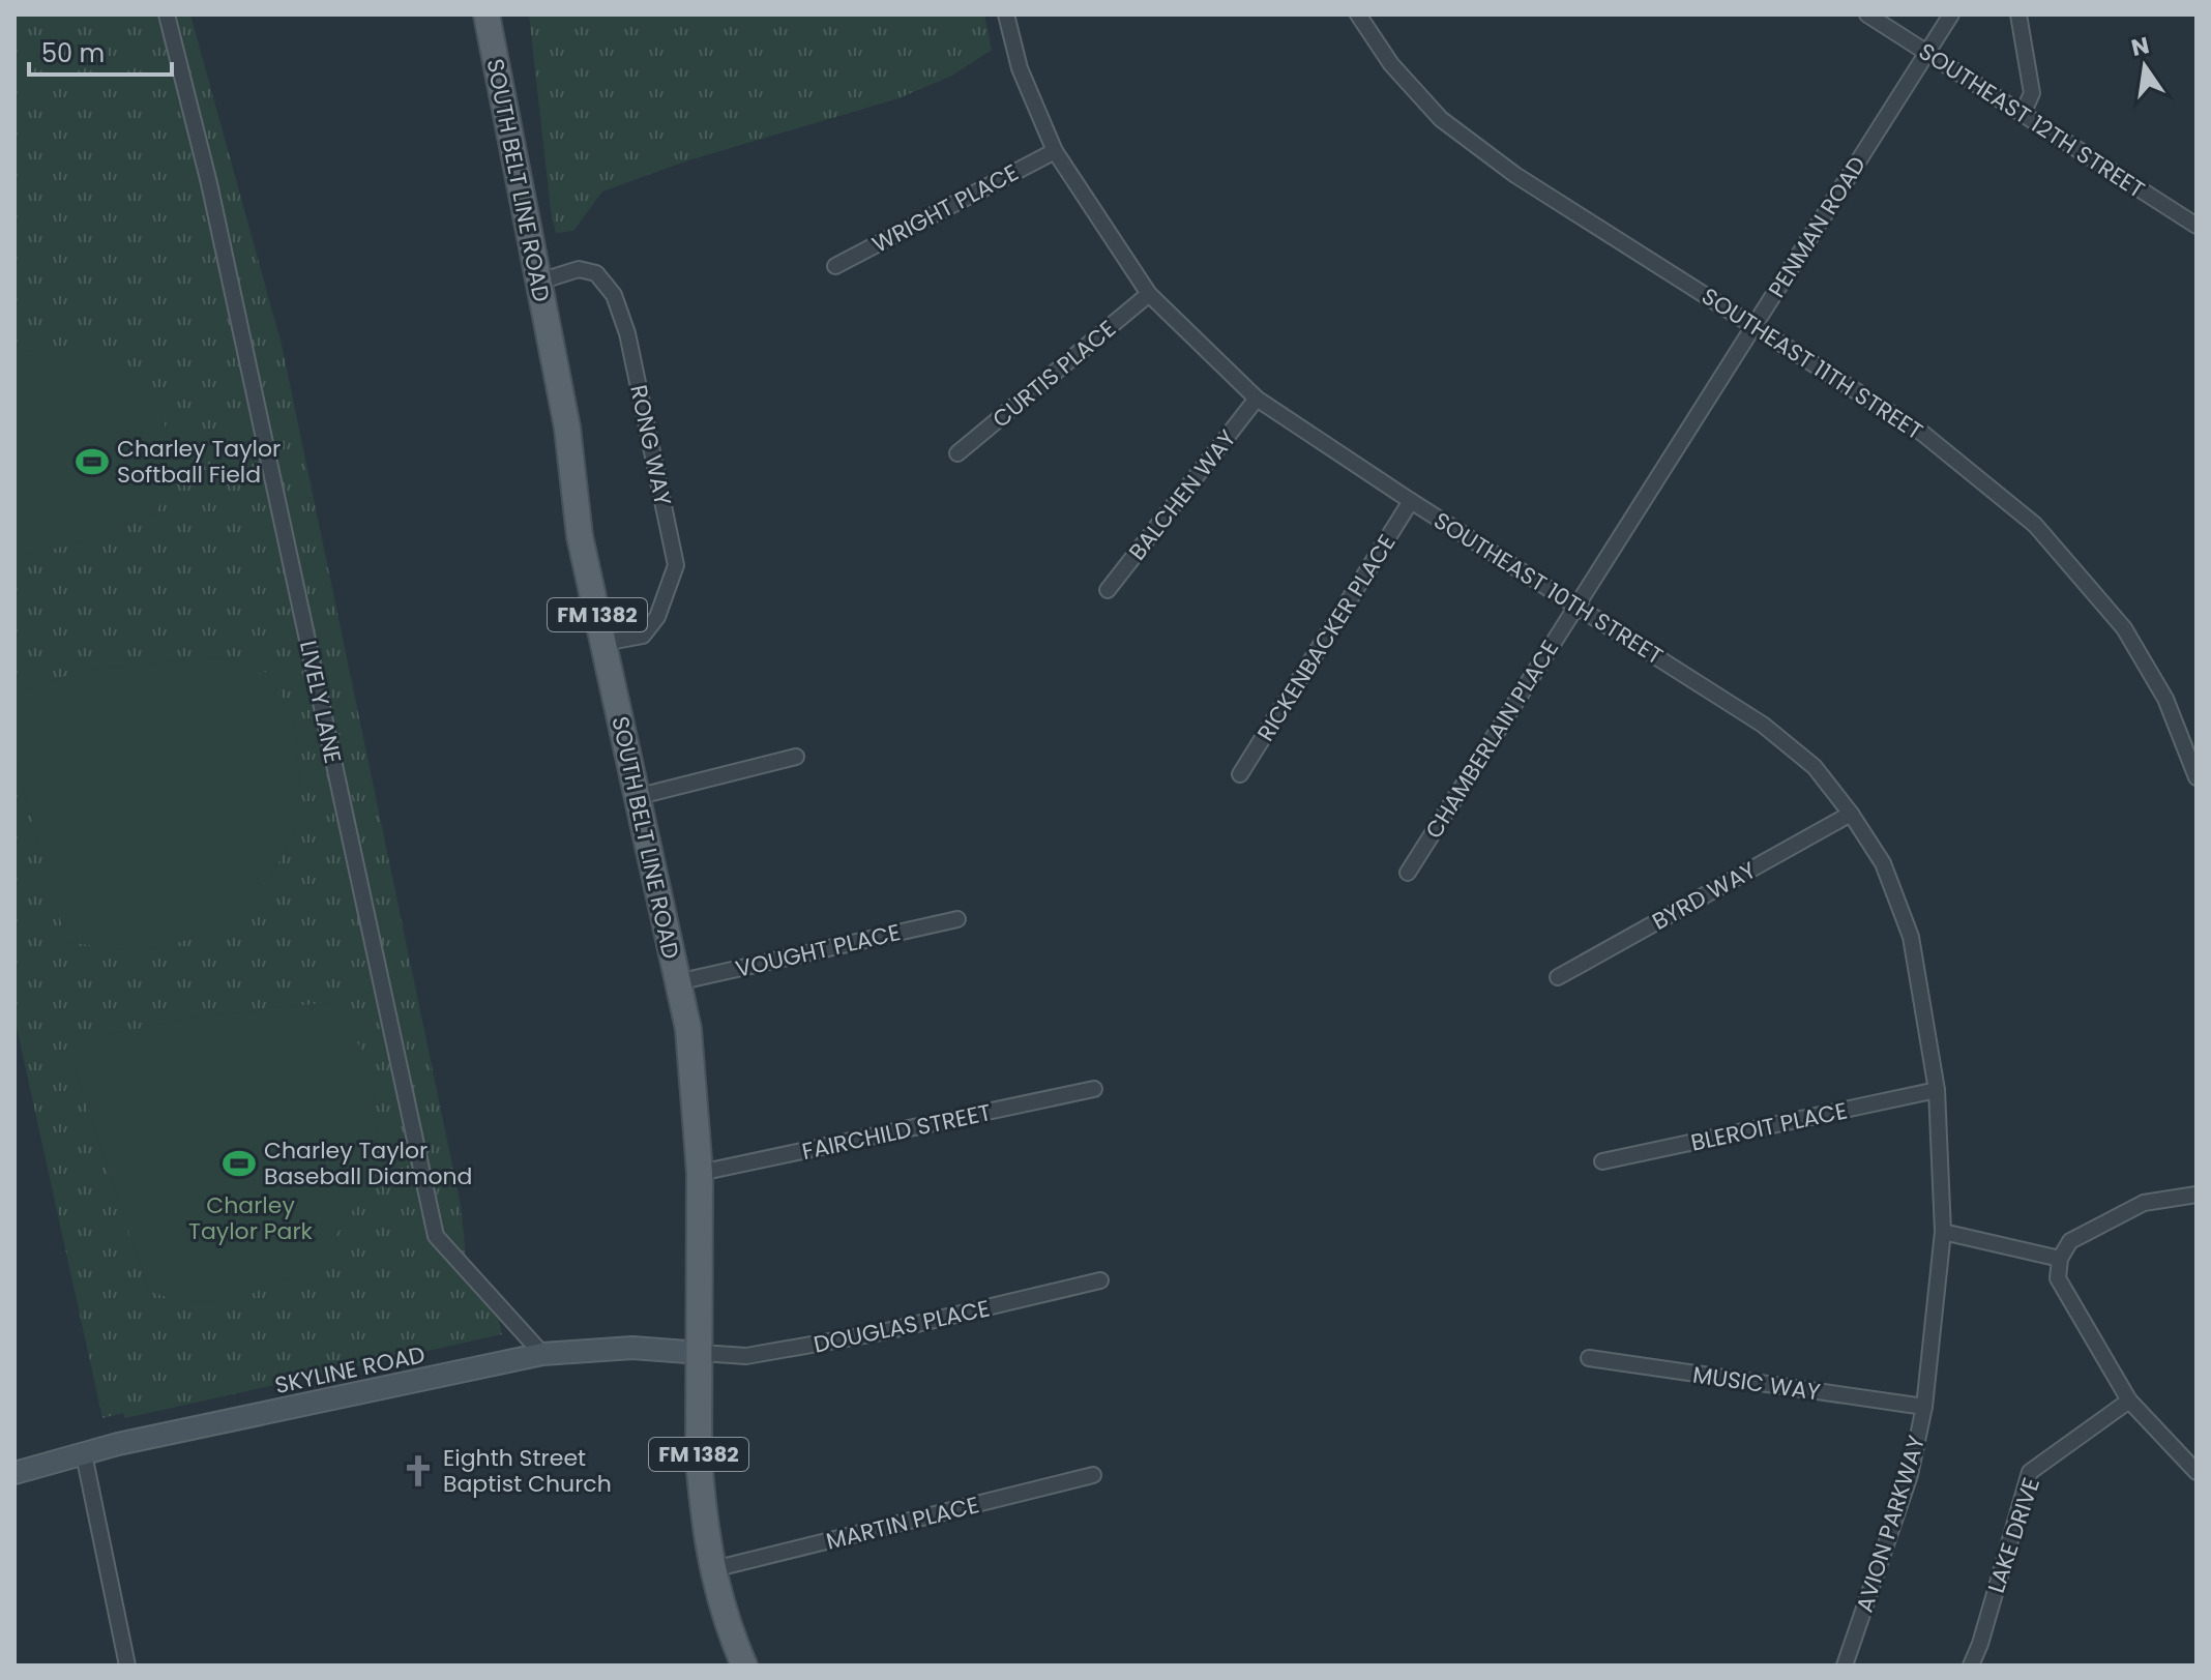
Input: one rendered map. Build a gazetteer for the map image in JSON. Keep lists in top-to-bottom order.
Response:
{
  "streets": {
    "main road": ["SOUTH BELT LINE ROAD", "FM 1382"],
    "street": [
      "SOUTHEAST 12TH STREET",
      "WRIGHT PLACE",
      "PENMAN ROAD",
      "SOUTHEAST 11TH STREET",
      "CURTIS PLACE",
      "RONG WAY",
      "BALCHEN WAY",
      "SOUTHEAST 10TH STREET",
      "RICKENBACKER PLACE",
      "LIVELY LANE",
      "CHAMBERLAIN PLACE",
      "BYRD WAY",
      "VOUGHT PLACE",
      "BLEROIT PLACE",
      "FAIRCHILD STREET",
      "DOUGLAS PLACE",
      "SKYLINE ROAD",
      "MUSIC WAY",
      "MARTIN PLACE",
      "AVION PARKWAY",
      "LAKE DRIVE"
    ]
  },
  "crossings": [
    ["SOUTHEAST 12TH STREET", "PENMAN ROAD"],
    ["SOUTH BELT LINE ROAD", "RONG WAY"],
    ["SOUTH BELT LINE ROAD", "VOUGHT PLACE"],
    ["SOUTH BELT LINE ROAD", "FAIRCHILD STREET"],
    ["SOUTH BELT LINE ROAD", "DOUGLAS PLACE"],
    ["SOUTH BELT LINE ROAD", "SKYLINE ROAD"],
    ["SOUTH BELT LINE ROAD", "MARTIN PLACE"],
    ["WRIGHT PLACE", "SOUTHEAST 10TH STREET"],
    ["PENMAN ROAD", "SOUTHEAST 11TH STREET"],
    ["PENMAN ROAD", "SOUTHEAST 10TH STREET"],
    ["PENMAN ROAD", "CHAMBERLAIN PLACE"],
    ["CURTIS PLACE", "SOUTHEAST 10TH STREET"],
    ["BALCHEN WAY", "SOUTHEAST 10TH STREET"],
    ["SOUTHEAST 10TH STREET", "RICKENBACKER PLACE"],
    ["SOUTHEAST 10TH STREET", "CHAMBERLAIN PLACE"],
    ["SOUTHEAST 10TH STREET", "BYRD WAY"],
    ["SOUTHEAST 10TH STREET", "BLEROIT PLACE"],
    ["SOUTHEAST 10TH STREET", "AVION PARKWAY"],
    ["LIVELY LANE", "SKYLINE ROAD"],
    ["DOUGLAS PLACE", "SKYLINE ROAD"],
    ["MUSIC WAY", "AVION PARKWAY"]
  ],
  "parks": ["Charley Taylor Park"],
  "places": {
    "sports": ["Charley Taylor Softball Field", "Charley Taylor Baseball Diamond"],
    "church": ["Eighth Street Baptist Church"]
  },
  "scale_bar": "50 m",
  "north": "top"
}
